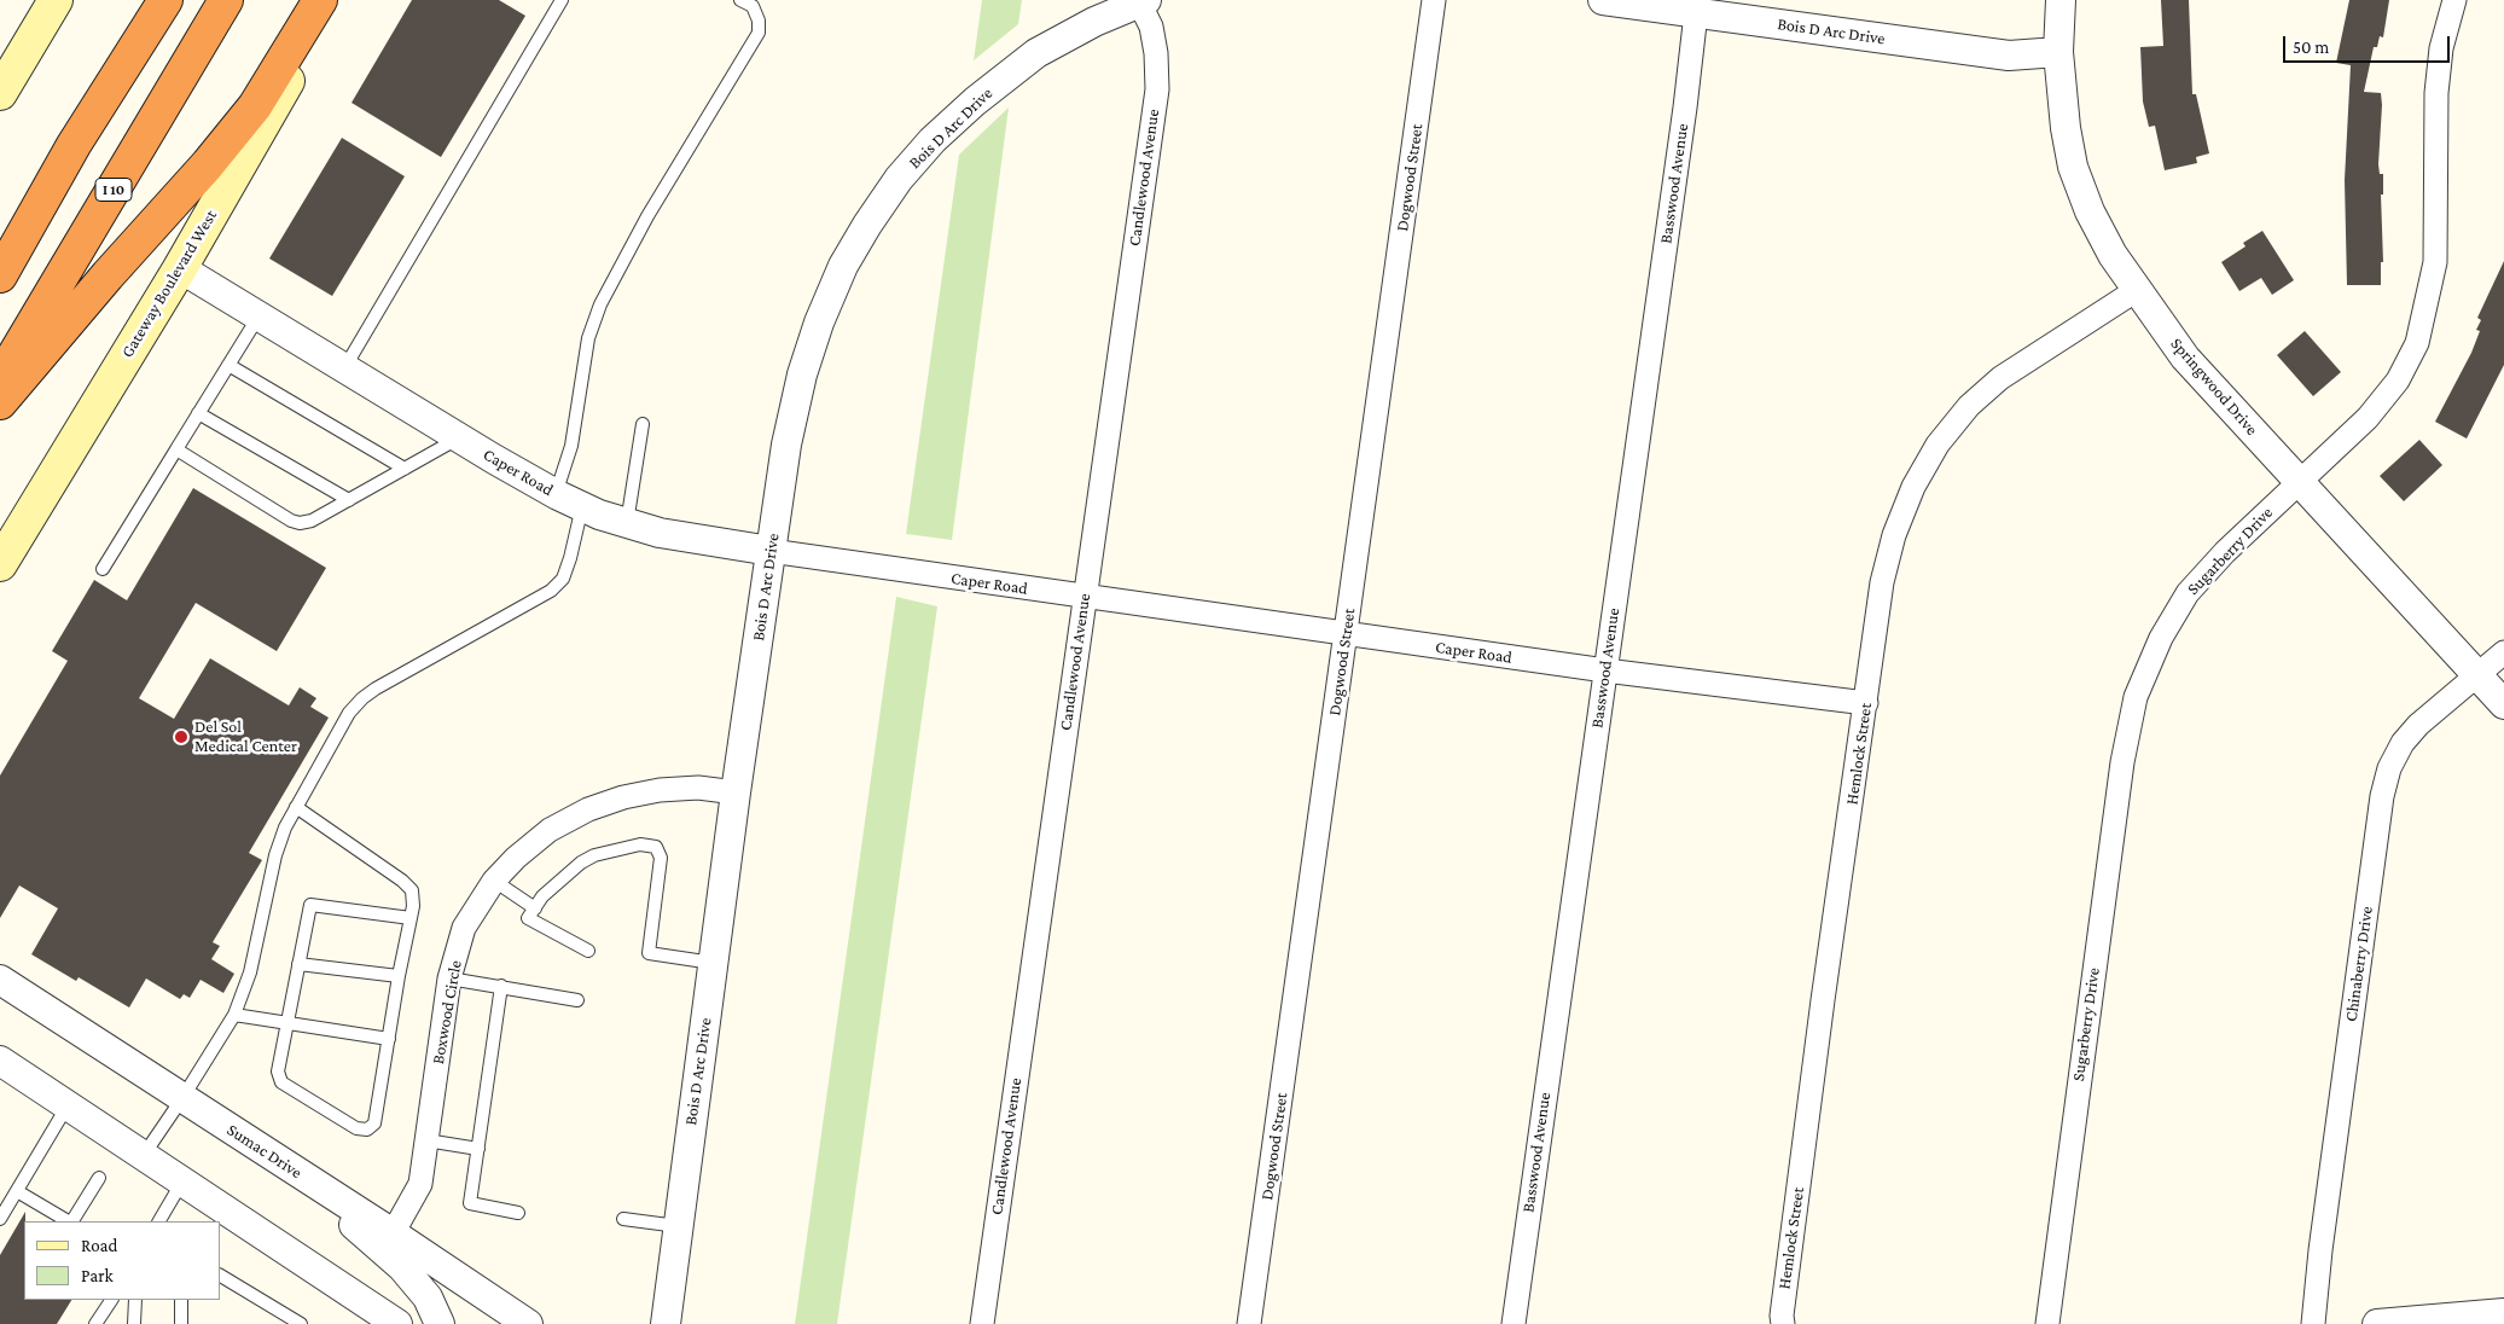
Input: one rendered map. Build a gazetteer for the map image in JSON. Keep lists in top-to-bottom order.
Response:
{
  "streets": {
    "highway": ["I 10"],
    "main road": ["Gateway Boulevard West"],
    "street": [
      "Bois D Arc Drive",
      "Candlewood Avenue",
      "Dogwood Street",
      "Basswood Avenue",
      "Springwood Drive",
      "Caper Road",
      "Sugarberry Drive",
      "Hemlock Street",
      "Chinaberry Drive",
      "Boxwood Circle",
      "Sumac Drive"
    ]
  },
  "crossings": [
    ["Bois D Arc Drive", "Candlewood Avenue"],
    ["Bois D Arc Drive", "Basswood Avenue"],
    ["Bois D Arc Drive", "Springwood Drive"],
    ["Bois D Arc Drive", "Caper Road"],
    ["Bois D Arc Drive", "Boxwood Circle"],
    ["Candlewood Avenue", "Caper Road"],
    ["Dogwood Street", "Caper Road"],
    ["Basswood Avenue", "Caper Road"],
    ["Gateway Boulevard West", "Caper Road"],
    ["Springwood Drive", "Sugarberry Drive"],
    ["Springwood Drive", "Hemlock Street"],
    ["Springwood Drive", "Chinaberry Drive"],
    ["Caper Road", "Hemlock Street"],
    ["Boxwood Circle", "Sumac Drive"]
  ],
  "places": ["Del Sol Medical Center"],
  "legend": ["Road", "Park"],
  "scale_bar": "50 m"
}
